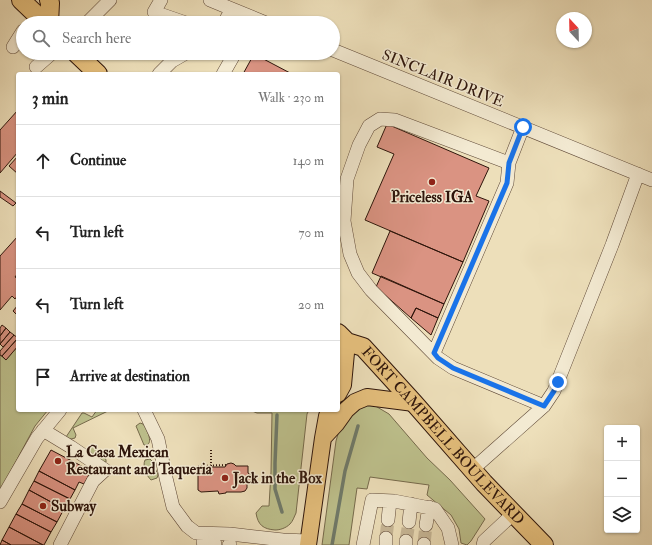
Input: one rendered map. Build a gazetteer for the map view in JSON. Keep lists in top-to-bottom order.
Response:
{
  "streets": {
    "highway": ["FORT CAMPBELL BOULEVARD"],
    "street": ["SINCLAIR DRIVE"]
  },
  "places": [
    "Priceless IGA",
    "La Casa Mexican Restaurant and Taqueria",
    "Jack in the Box",
    "Subway"
  ],
  "north": "top",
  "page": {
    "search": "Search here",
    "heading": ["3 min", "Walk · 230 m"],
    "list": [
      ["Continue", "140 m"],
      ["Turn left", "70 m"],
      ["Turn left", "20 m"],
      "Arrive at destination"
    ],
    "map_buttons": ["+", "−"]
  }
}
